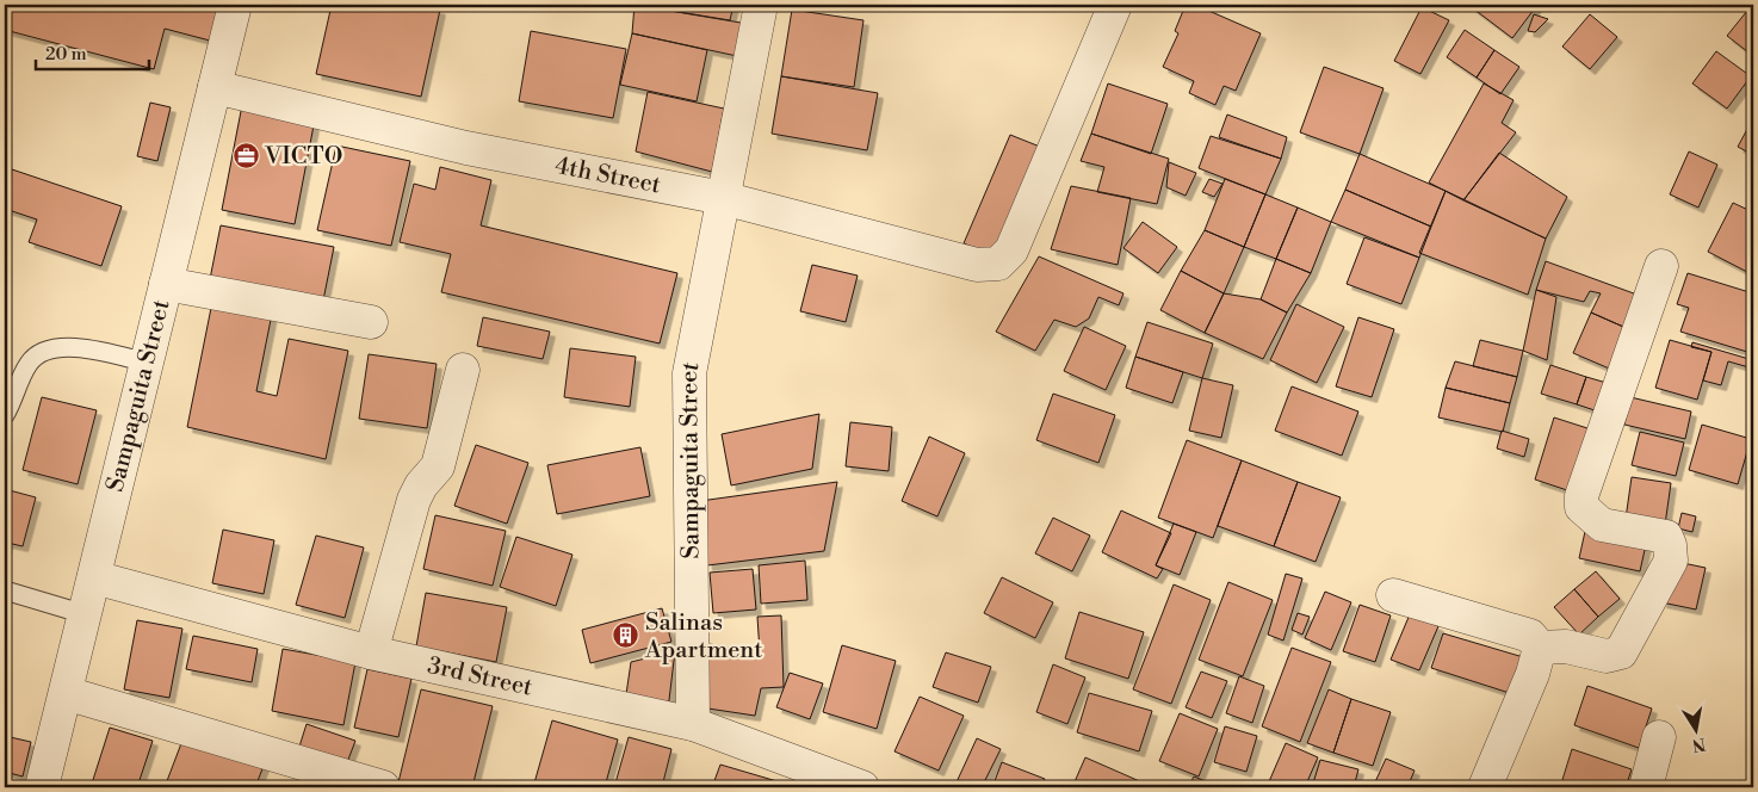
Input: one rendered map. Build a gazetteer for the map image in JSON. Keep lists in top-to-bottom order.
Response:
{
  "streets": {
    "street": ["4th Street", "Sampaguita Street", "3rd Street"]
  },
  "crossings": [
    ["4th Street", "Sampaguita Street"],
    ["Sampaguita Street", "3rd Street"]
  ],
  "places": {
    "office": ["VICTO"],
    "building": ["Salinas Apartment"]
  },
  "scale_bar": "20 m",
  "north": "bottom"
}
